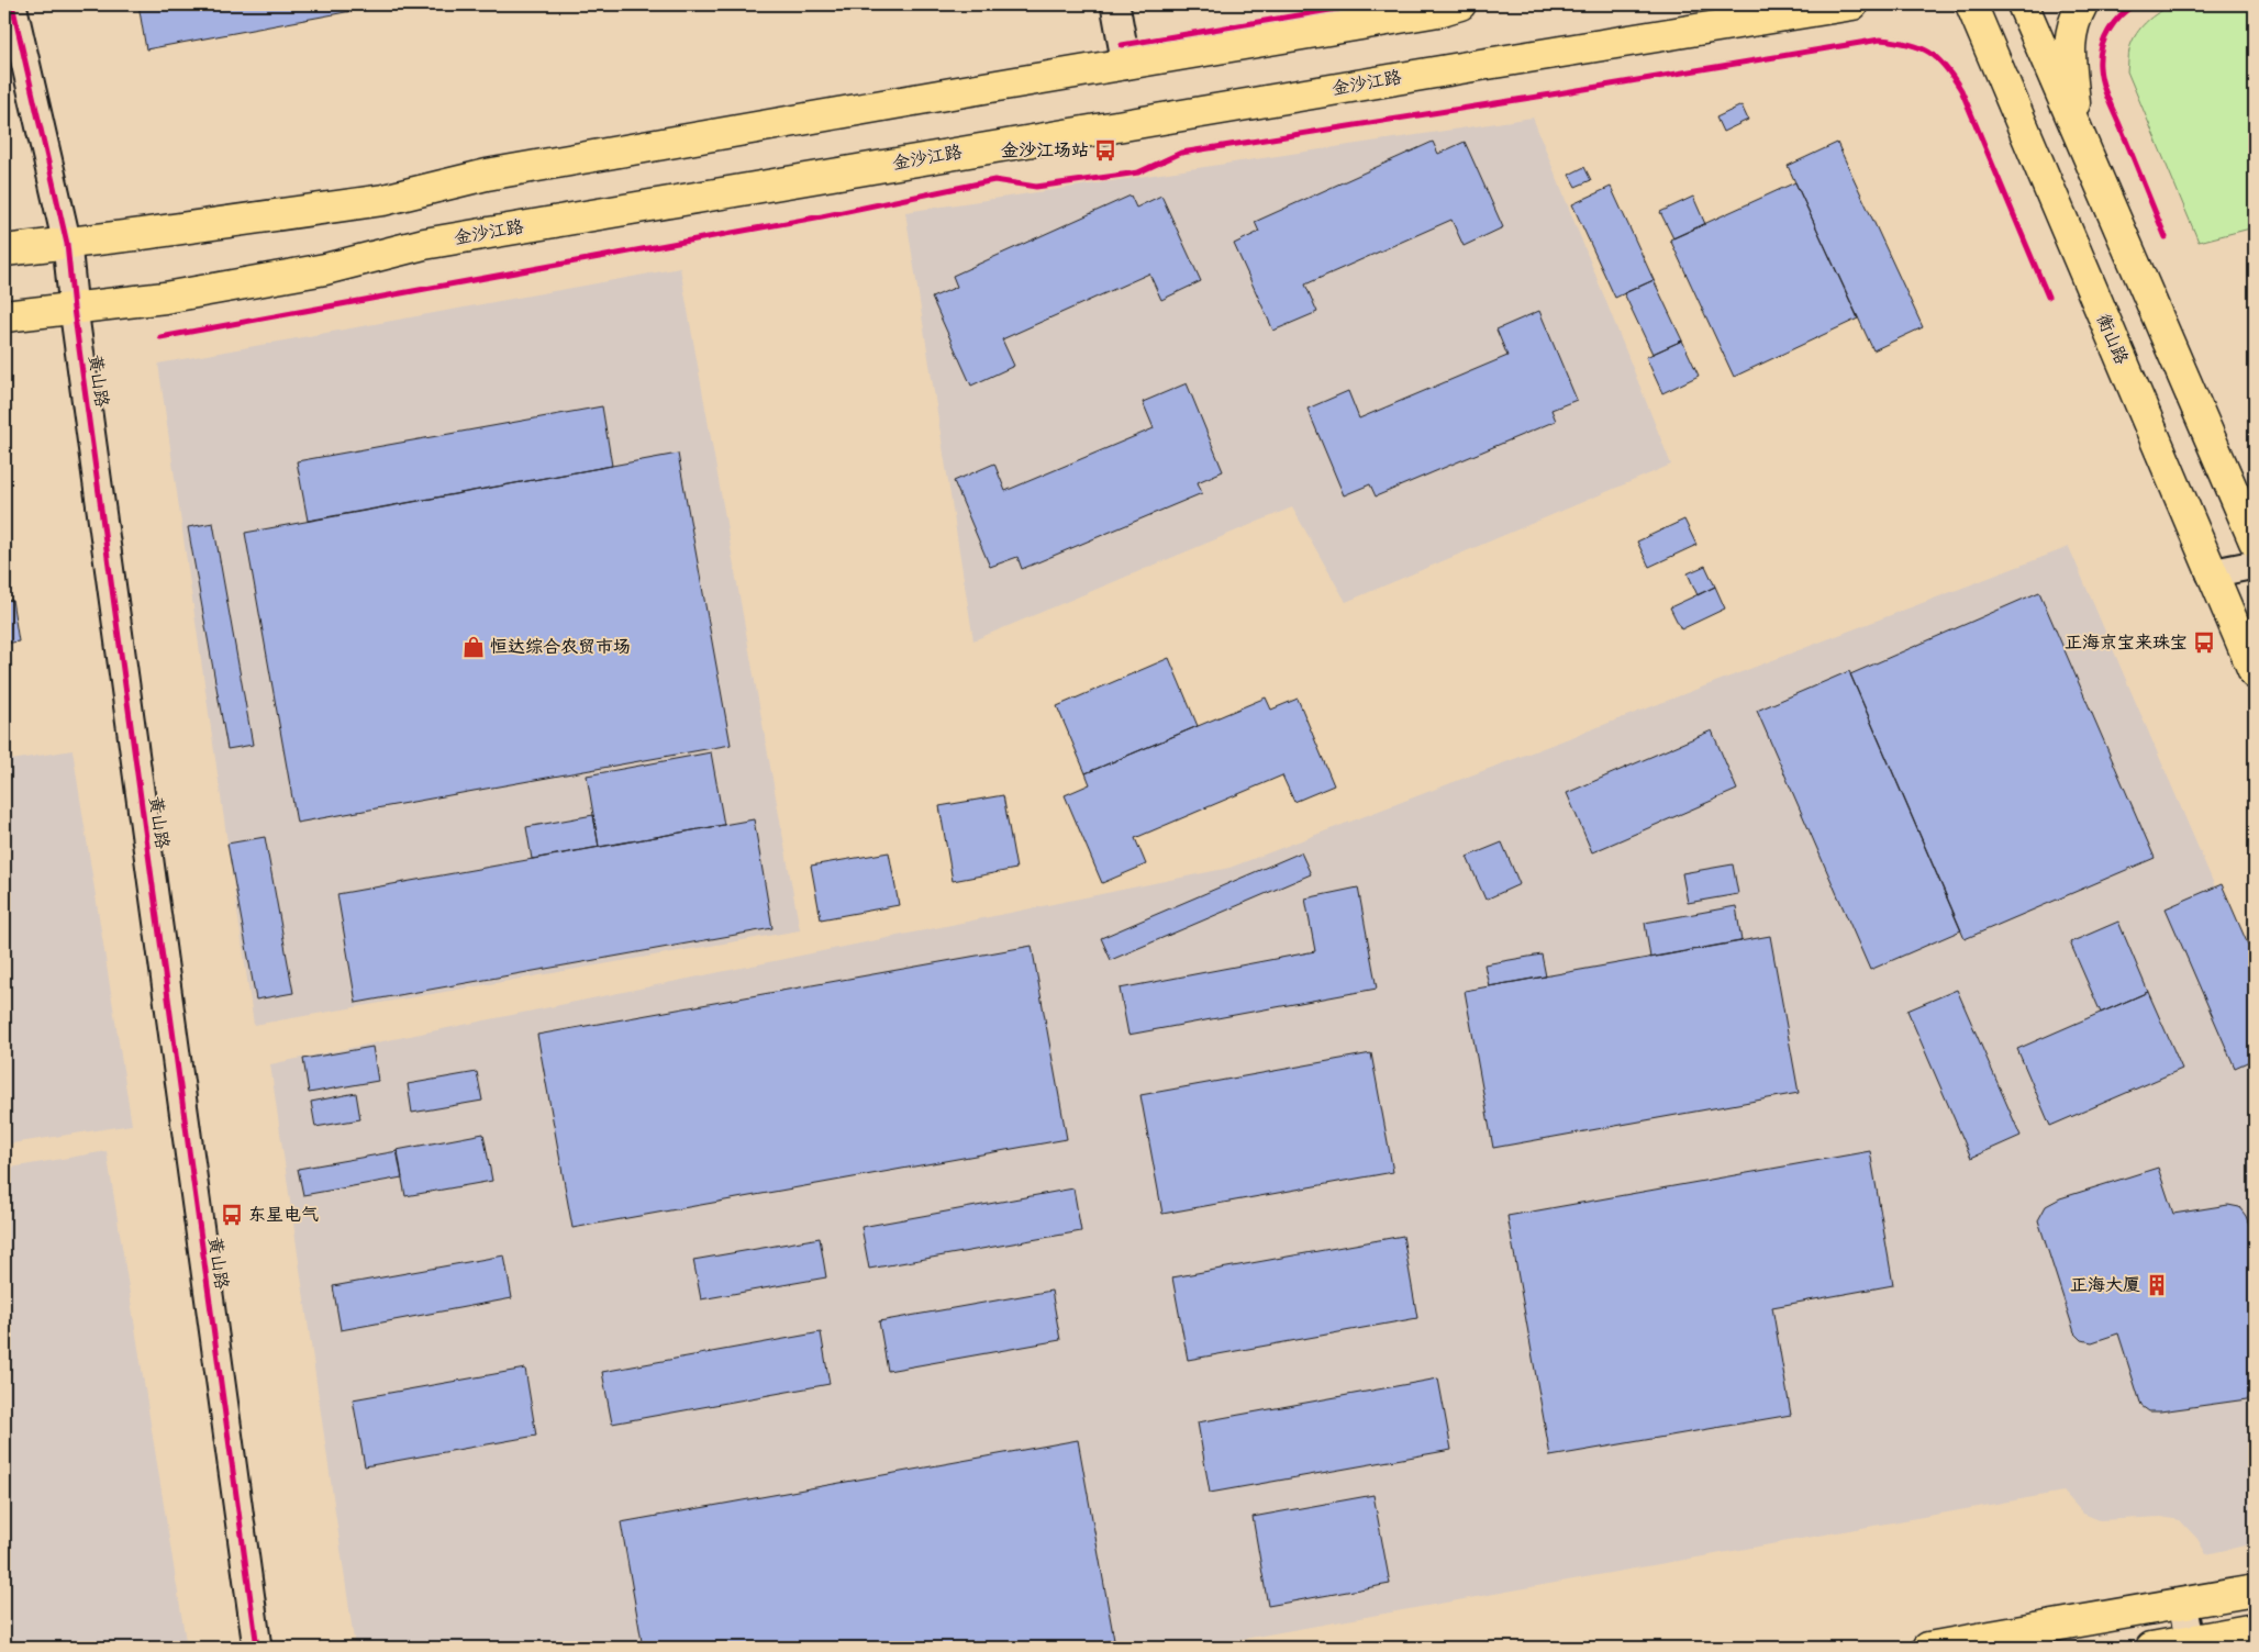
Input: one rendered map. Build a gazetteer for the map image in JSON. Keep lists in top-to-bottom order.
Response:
{
  "streets": {
    "main road": ["金沙江路", "衡山路"],
    "street": ["黄山路"]
  },
  "crossings": [
    ["金沙江路", "黄山路"]
  ],
  "places": {
    "bus stop": ["金沙江场站", "正海京宝来珠宝", "东星电气"],
    "shop": ["恒达综合农贸市场"],
    "building": ["正海大厦"]
  }
}
